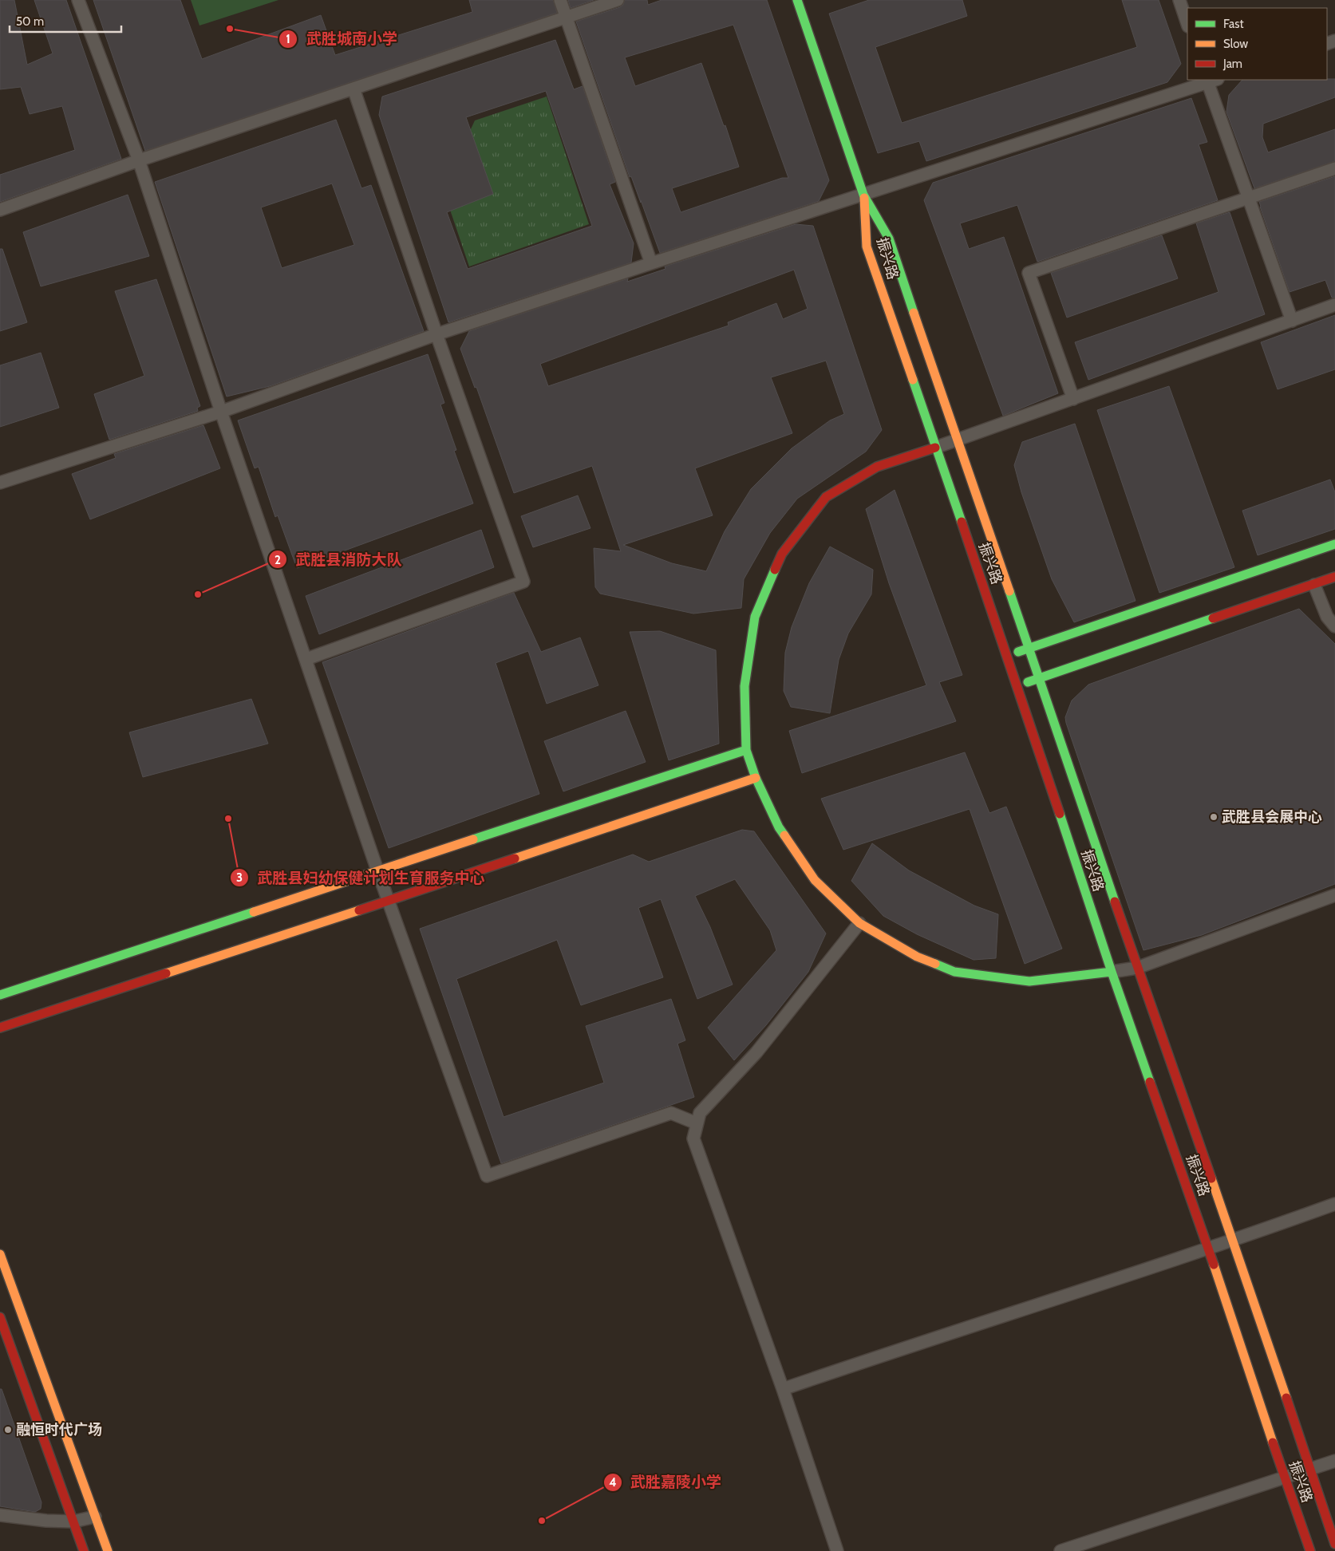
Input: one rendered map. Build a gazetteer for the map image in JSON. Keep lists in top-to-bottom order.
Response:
{
  "streets": {
    "main road": ["振兴路"]
  },
  "places": [
    "武胜城南小学",
    "武胜县消防大队",
    "武胜县会展中心",
    "武胜县妇幼保健计划生育服务中心",
    "融恒时代广场",
    "武胜嘉陵小学"
  ],
  "legend": ["Fast", "Slow", "Jam"],
  "scale_bar": "50 m"
}
